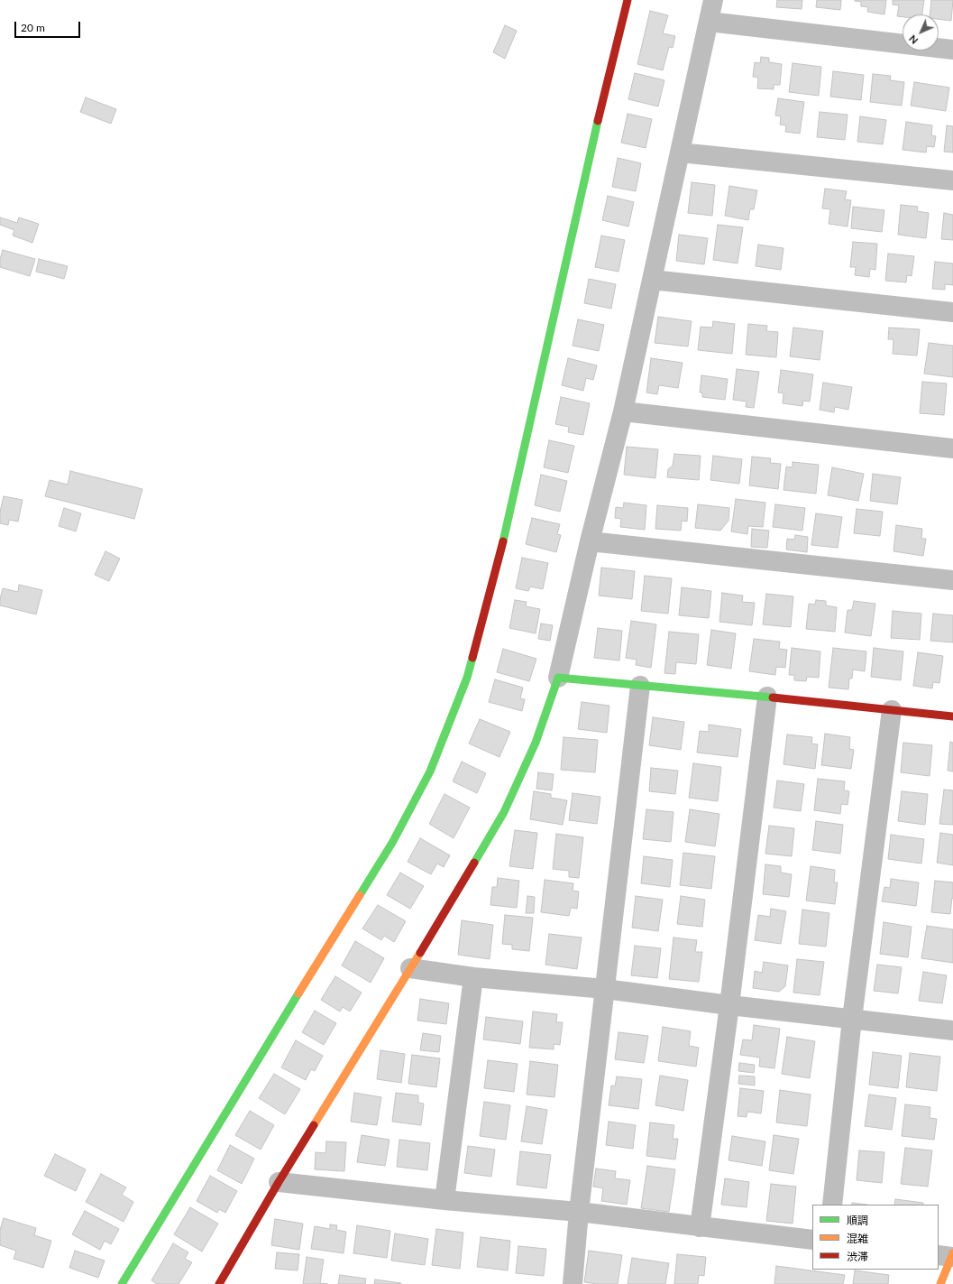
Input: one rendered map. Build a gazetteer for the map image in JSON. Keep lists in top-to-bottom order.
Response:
{
  "legend": ["順調", "混雑", "渋滞"],
  "scale_bar": "20 m",
  "north": "bottom left"
}
